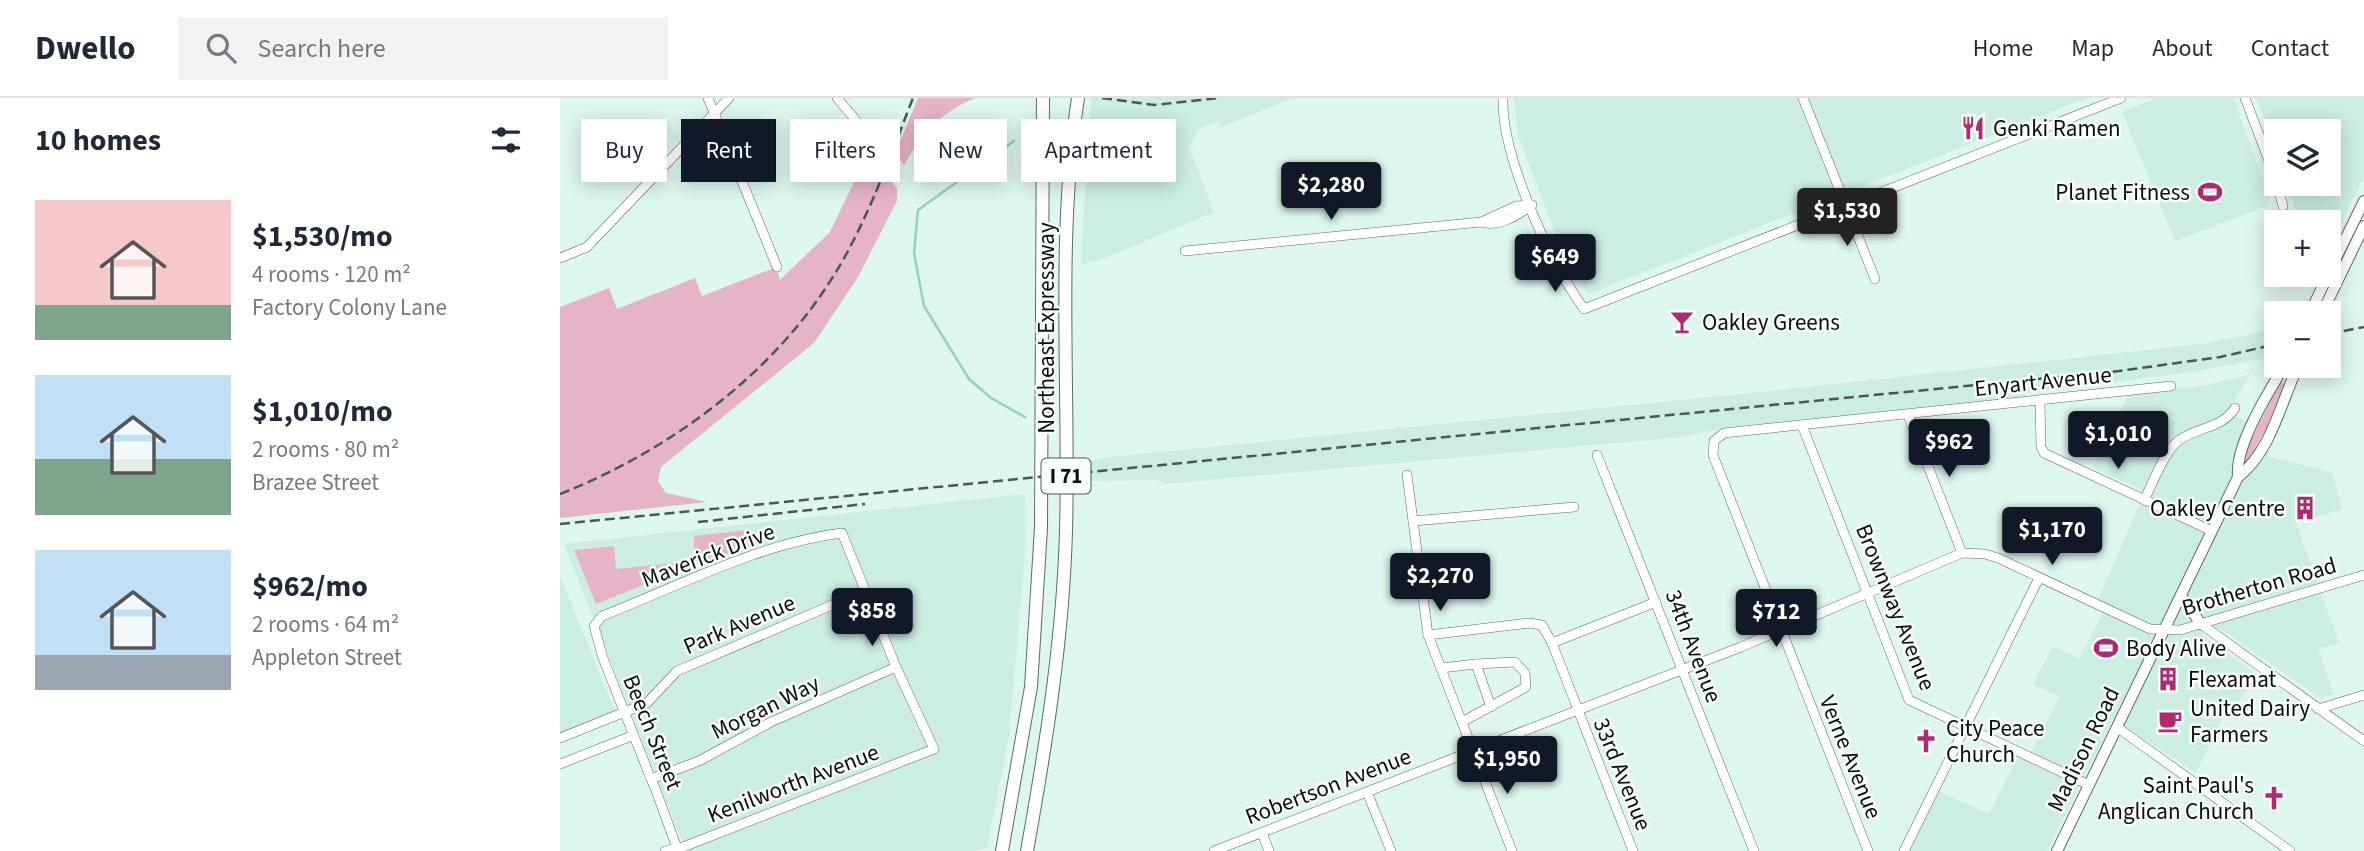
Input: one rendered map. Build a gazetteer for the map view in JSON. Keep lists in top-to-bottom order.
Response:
{
  "streets": {
    "highway": ["Northeast Expressway", "I 71"],
    "main road": ["Madison Road"],
    "street": [
      "Enyart Avenue",
      "Maverick Drive",
      "Brotherton Road",
      "Brownway Avenue",
      "Park Avenue",
      "34th Avenue",
      "Morgan Way",
      "Beech Street",
      "Verne Avenue",
      "33rd Avenue",
      "Kenilworth Avenue",
      "Robertson Avenue"
    ]
  },
  "crossings": [
    ["Enyart Avenue", "Brownway Avenue"],
    ["Enyart Avenue", "Verne Avenue"],
    ["Maverick Drive", "Park Avenue"],
    ["Maverick Drive", "Beech Street"],
    ["Brotherton Road", "Madison Road"],
    ["Brownway Avenue", "Madison Road"],
    ["Brownway Avenue", "Robertson Avenue"],
    ["Park Avenue", "Beech Street"],
    ["34th Avenue", "Robertson Avenue"],
    ["Morgan Way", "Beech Street"],
    ["Morgan Way", "Kenilworth Avenue"],
    ["Beech Street", "Kenilworth Avenue"],
    ["Verne Avenue", "Robertson Avenue"],
    ["33rd Avenue", "Robertson Avenue"]
  ],
  "places": {
    "restaurant": ["Genki Ramen"],
    "sports": ["Planet Fitness", "Body Alive"],
    "bar": ["Oakley Greens"],
    "building": ["Oakley Centre", "Flexamat"],
    "cafe": ["United Dairy Farmers"],
    "church": ["City Peace Church", "Saint Paul's Anglican Church"]
  },
  "page": {
    "header": "Dwello",
    "search": "Search here",
    "nav": [
      "Home",
      "Map",
      "About",
      "Contact"
    ],
    "heading": "10 homes",
    "map_buttons": ["+", "−"],
    "chip": [
      "Buy",
      "Rent",
      "Filters",
      "New",
      "Apartment"
    ],
    "price": [
      "$2,280",
      "$1,530",
      "$649",
      "$1,010",
      "$962",
      "$1,170",
      "$2,270",
      "$858",
      "$712",
      "$1,950"
    ],
    "list": [
      {
        "name": "$1,530/mo",
        "note": "4 rooms · 120 m² · Factory Colony Lane"
      },
      {
        "name": "$1,010/mo",
        "note": "2 rooms · 80 m² · Brazee Street"
      },
      {
        "name": "$962/mo",
        "note": "2 rooms · 64 m² · Appleton Street"
      }
    ]
  }
}
